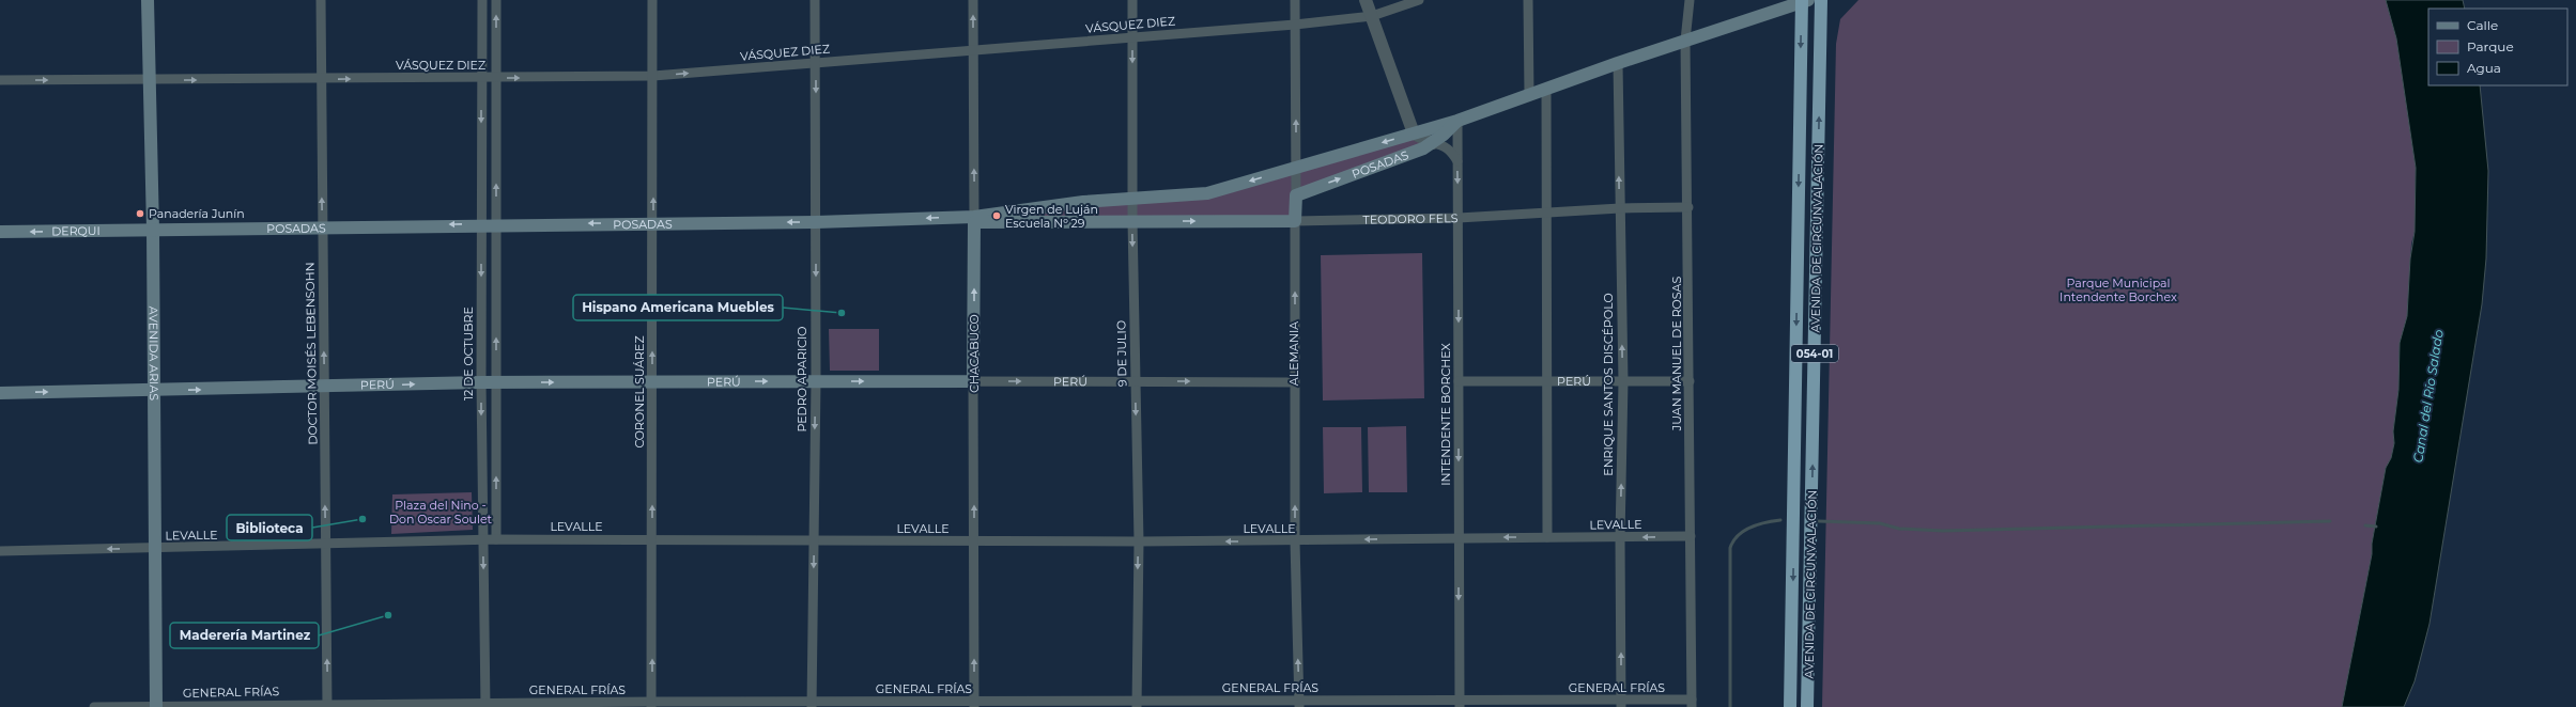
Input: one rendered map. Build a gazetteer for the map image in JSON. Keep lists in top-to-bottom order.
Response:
{
  "streets": {
    "highway": ["AVENIDA DE CIRCUNVALACIÓN", "054-01"],
    "main road": [
      "POSADAS",
      "TEODORO FELS",
      "DERQUI",
      "AVENIDA ARIAS",
      "CHACABUCO",
      "ALEMANIA",
      "PERÚ"
    ],
    "street": [
      "VÁSQUEZ DIEZ",
      "DOCTOR MOISÉS LEBENSOHN",
      "12 DE OCTUBRE",
      "9 DE JULIO",
      "JUAN MANUEL DE ROSAS",
      "PEDRO APARICIO",
      "ENRIQUE SANTOS DISCÉPOLO",
      "CORONEL SUÁREZ",
      "INTENDENTE BORCHEX",
      "LEVALLE",
      "GENERAL FRÍAS"
    ]
  },
  "crossings": [
    ["VÁSQUEZ DIEZ", "AVENIDA ARIAS"],
    ["VÁSQUEZ DIEZ", "DOCTOR MOISÉS LEBENSOHN"],
    ["VÁSQUEZ DIEZ", "12 DE OCTUBRE"],
    ["VÁSQUEZ DIEZ", "CHACABUCO"],
    ["VÁSQUEZ DIEZ", "9 DE JULIO"],
    ["VÁSQUEZ DIEZ", "ALEMANIA"],
    ["VÁSQUEZ DIEZ", "PEDRO APARICIO"],
    ["VÁSQUEZ DIEZ", "CORONEL SUÁREZ"],
    ["POSADAS", "TEODORO FELS"],
    ["POSADAS", "DERQUI"],
    ["POSADAS", "AVENIDA DE CIRCUNVALACIÓN"],
    ["POSADAS", "AVENIDA ARIAS"],
    ["POSADAS", "DOCTOR MOISÉS LEBENSOHN"],
    ["POSADAS", "12 DE OCTUBRE"],
    ["POSADAS", "CHACABUCO"],
    ["POSADAS", "9 DE JULIO"],
    ["POSADAS", "ALEMANIA"],
    ["POSADAS", "JUAN MANUEL DE ROSAS"],
    ["POSADAS", "PEDRO APARICIO"],
    ["POSADAS", "ENRIQUE SANTOS DISCÉPOLO"],
    ["POSADAS", "CORONEL SUÁREZ"],
    ["POSADAS", "INTENDENTE BORCHEX"],
    ["TEODORO FELS", "9 DE JULIO"],
    ["TEODORO FELS", "ALEMANIA"],
    ["TEODORO FELS", "JUAN MANUEL DE ROSAS"],
    ["TEODORO FELS", "ENRIQUE SANTOS DISCÉPOLO"],
    ["TEODORO FELS", "INTENDENTE BORCHEX"],
    ["DERQUI", "AVENIDA ARIAS"],
    ["AVENIDA ARIAS", "PERÚ"],
    ["AVENIDA ARIAS", "LEVALLE"],
    ["AVENIDA ARIAS", "GENERAL FRÍAS"],
    ["DOCTOR MOISÉS LEBENSOHN", "PERÚ"],
    ["DOCTOR MOISÉS LEBENSOHN", "LEVALLE"],
    ["DOCTOR MOISÉS LEBENSOHN", "GENERAL FRÍAS"],
    ["12 DE OCTUBRE", "PERÚ"],
    ["12 DE OCTUBRE", "LEVALLE"],
    ["12 DE OCTUBRE", "GENERAL FRÍAS"],
    ["CHACABUCO", "PERÚ"],
    ["CHACABUCO", "LEVALLE"],
    ["CHACABUCO", "GENERAL FRÍAS"],
    ["9 DE JULIO", "PERÚ"],
    ["9 DE JULIO", "LEVALLE"],
    ["9 DE JULIO", "GENERAL FRÍAS"],
    ["ALEMANIA", "PERÚ"],
    ["ALEMANIA", "LEVALLE"],
    ["ALEMANIA", "GENERAL FRÍAS"],
    ["JUAN MANUEL DE ROSAS", "PERÚ"],
    ["JUAN MANUEL DE ROSAS", "LEVALLE"],
    ["JUAN MANUEL DE ROSAS", "GENERAL FRÍAS"],
    ["PEDRO APARICIO", "PERÚ"],
    ["PEDRO APARICIO", "LEVALLE"],
    ["PEDRO APARICIO", "GENERAL FRÍAS"],
    ["PERÚ", "ENRIQUE SANTOS DISCÉPOLO"],
    ["PERÚ", "CORONEL SUÁREZ"],
    ["PERÚ", "INTENDENTE BORCHEX"],
    ["ENRIQUE SANTOS DISCÉPOLO", "LEVALLE"],
    ["ENRIQUE SANTOS DISCÉPOLO", "GENERAL FRÍAS"],
    ["CORONEL SUÁREZ", "LEVALLE"],
    ["CORONEL SUÁREZ", "GENERAL FRÍAS"],
    ["INTENDENTE BORCHEX", "LEVALLE"],
    ["INTENDENTE BORCHEX", "GENERAL FRÍAS"]
  ],
  "one_way": [
    "VÁSQUEZ DIEZ",
    "DERQUI",
    "DOCTOR MOISÉS LEBENSOHN",
    "CHACABUCO",
    "9 DE JULIO",
    "ALEMANIA",
    "PEDRO APARICIO",
    "PERÚ",
    "CORONEL SUÁREZ",
    "INTENDENTE BORCHEX",
    "LEVALLE"
  ],
  "water": ["Canal del Río Salado"],
  "parks": ["Parque Municipal Intendente Borchex", "Plaza del Nino - Don Oscar Soulet"],
  "places": [
    "Panadería Junín",
    "Virgen de Luján Escuela Nº 29",
    "Hispano Americana Muebles",
    "Biblioteca",
    "Maderería Martinez"
  ],
  "legend": ["Calle", "Parque", "Agua"]
}
